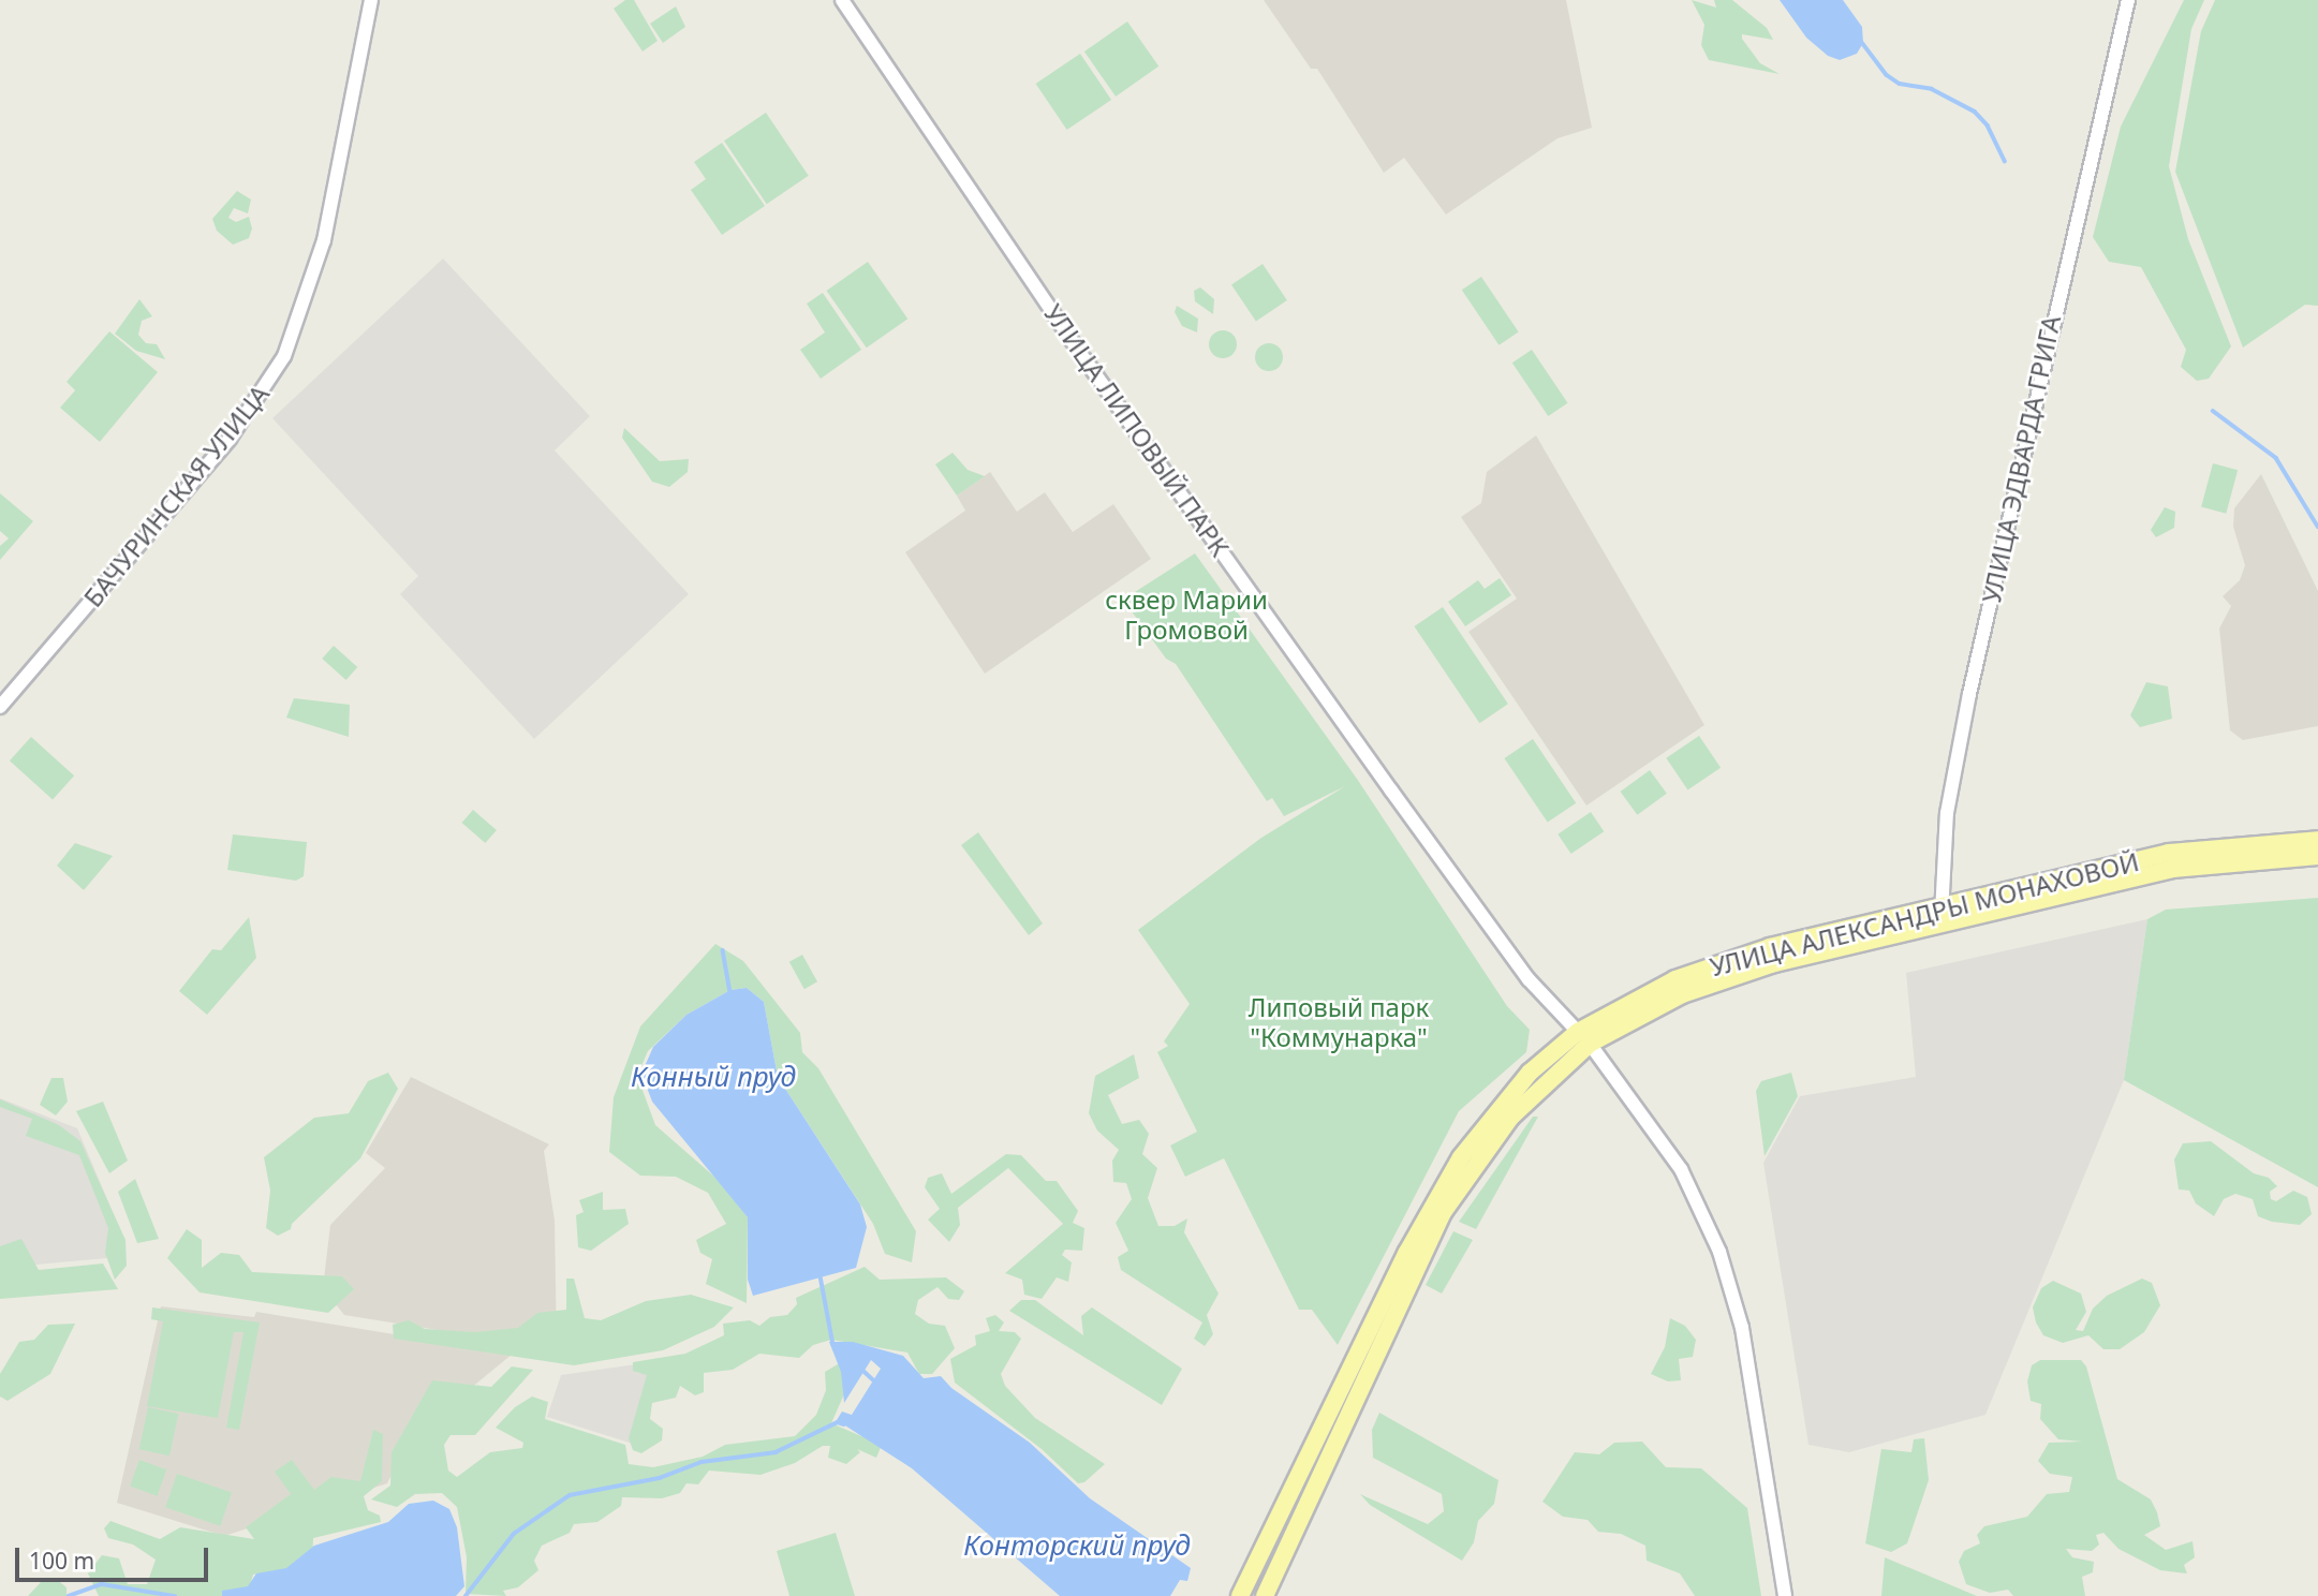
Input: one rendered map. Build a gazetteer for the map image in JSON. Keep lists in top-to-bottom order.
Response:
{
  "streets": {
    "main road": ["УЛИЦА АЛЕКСАНДРЫ МОНАХОВОЙ"],
    "street": ["УЛИЦА ЛИПОВЫЙ ПАРК", "УЛИЦА ЭДВАРДА ГРИГА", "БАЧУРИНСКАЯ УЛИЦА"]
  },
  "crossings": [
    ["УЛИЦА ЛИПОВЫЙ ПАРК", "УЛИЦА АЛЕКСАНДРЫ МОНАХОВОЙ"],
    ["УЛИЦА ЭДВАРДА ГРИГА", "УЛИЦА АЛЕКСАНДРЫ МОНАХОВОЙ"]
  ],
  "water": ["Конный пруд", "Конторский пруд"],
  "parks": ["сквер Марии Громовой", "Липовый парк \"Коммунарка\""],
  "scale_bar": "100 m"
}
